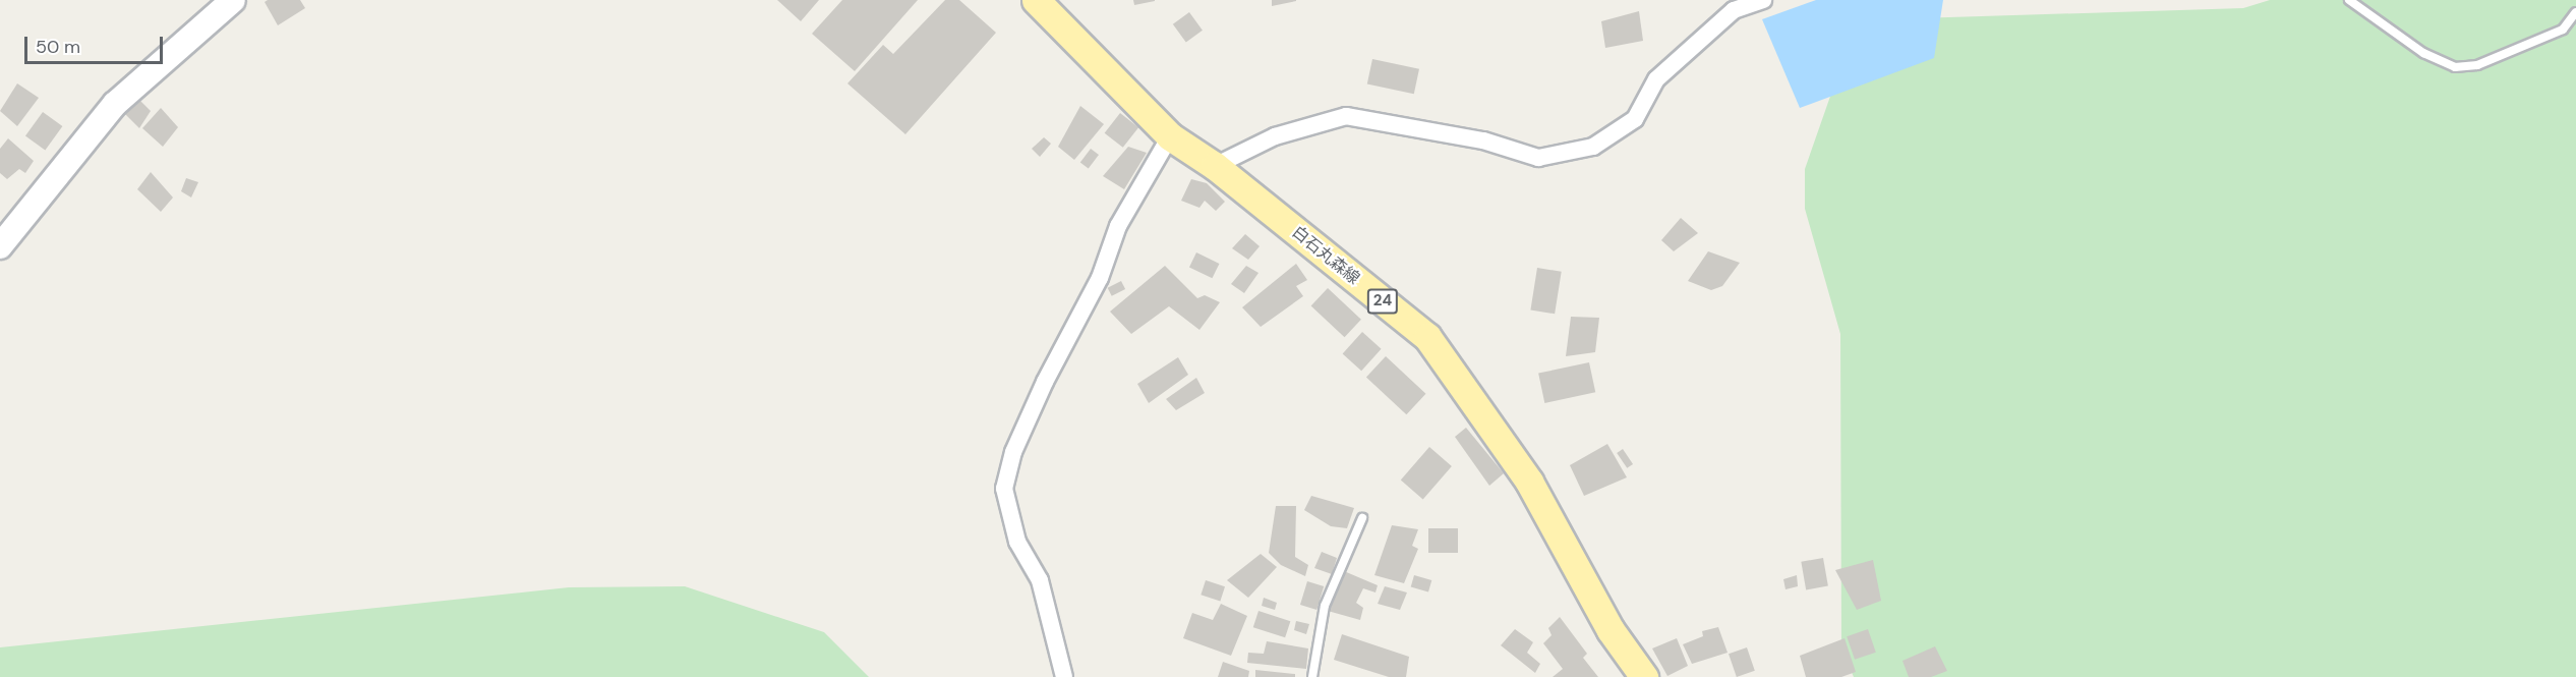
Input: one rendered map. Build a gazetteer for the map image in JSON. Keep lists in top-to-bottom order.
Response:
{
  "streets": {
    "main road": ["白石丸森線", "24"]
  },
  "scale_bar": "50 m"
}
